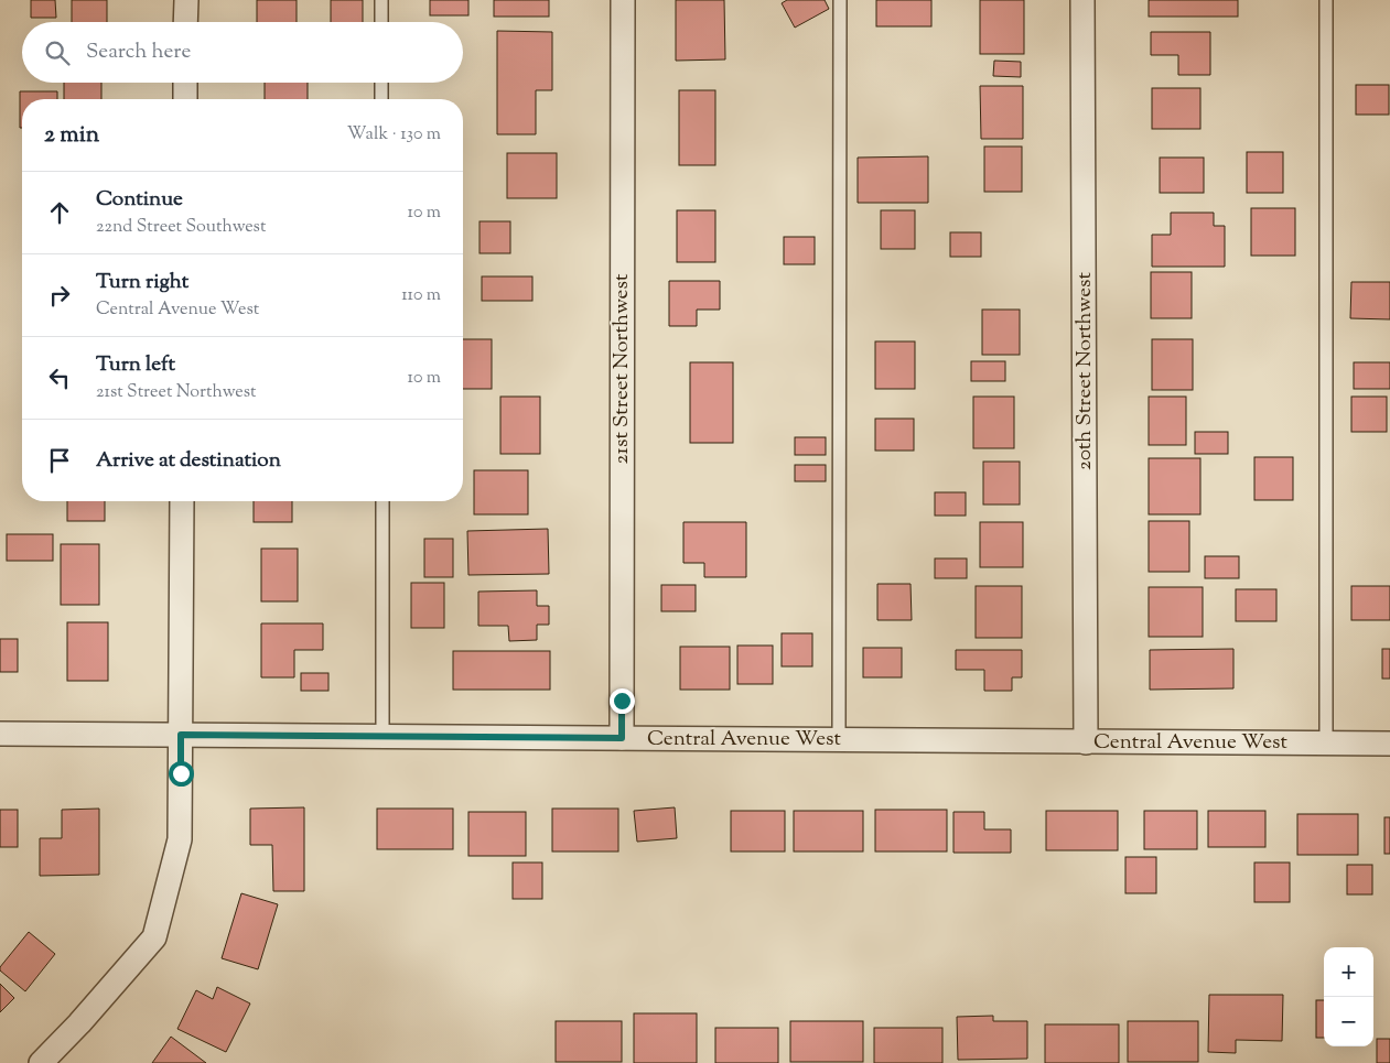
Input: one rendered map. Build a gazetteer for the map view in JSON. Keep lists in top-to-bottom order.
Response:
{
  "streets": {
    "street": ["21st Street Northwest", "20th Street Northwest", "Central Avenue West"]
  },
  "crossings": [
    ["21st Street Northwest", "Central Avenue West"],
    ["20th Street Northwest", "Central Avenue West"]
  ],
  "page": {
    "search": "Search here",
    "heading": ["2 min", "Walk · 130 m"],
    "list": [
      ["Continue", "22nd Street Southwest", "10 m"],
      ["Turn right", "Central Avenue West", "110 m"],
      ["Turn left", "21st Street Northwest", "10 m"],
      "Arrive at destination"
    ],
    "map_buttons": ["+", "−"]
  }
}
